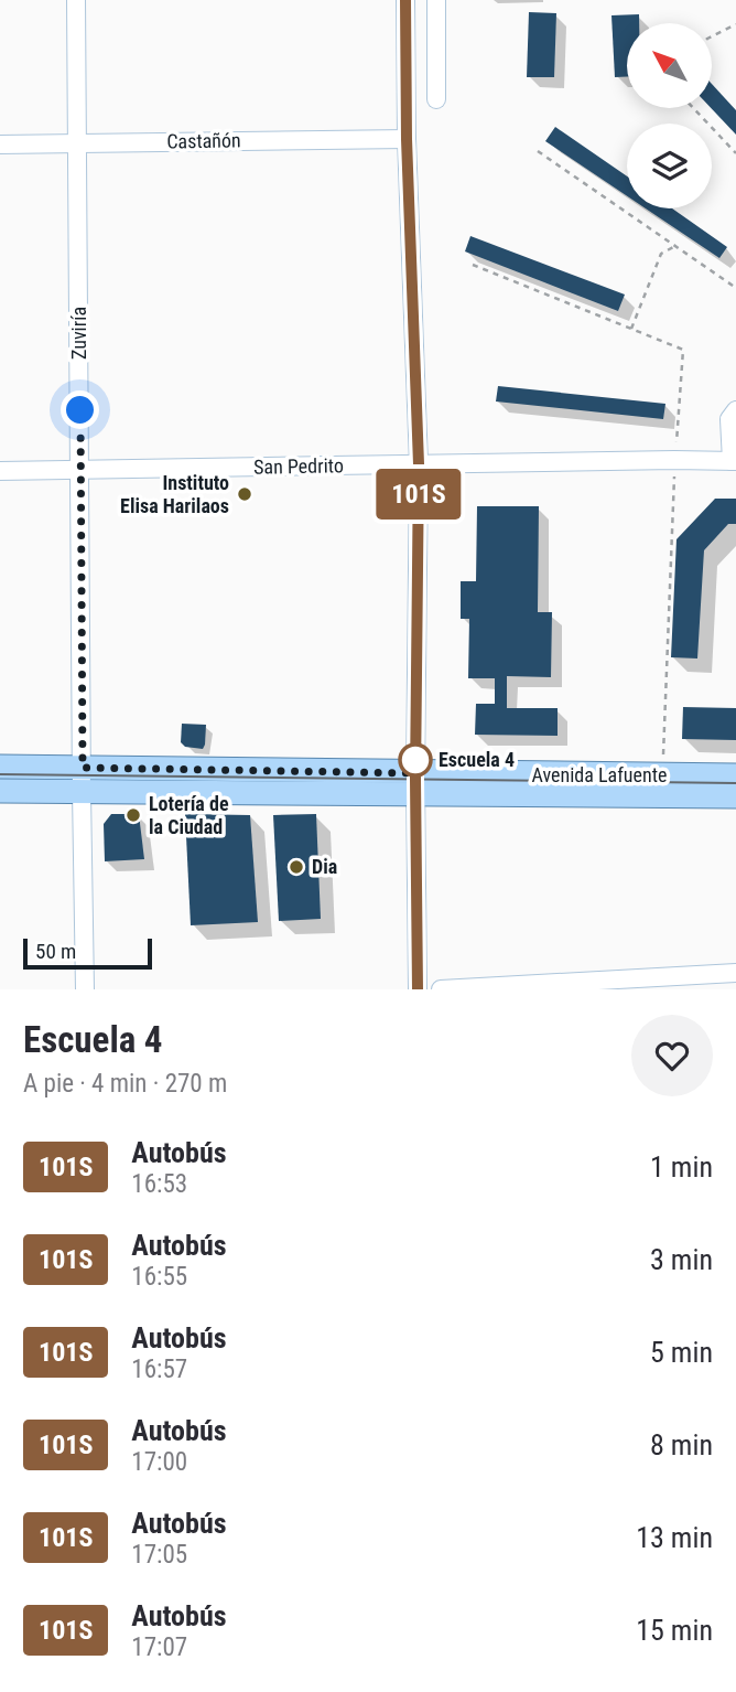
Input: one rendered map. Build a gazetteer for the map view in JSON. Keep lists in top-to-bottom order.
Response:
{
  "streets": {
    "main road": ["Avenida Lafuente"],
    "street": ["Castañón", "Zuviría", "San Pedrito"]
  },
  "crossings": [
    ["Castañón", "Zuviría"],
    ["Zuviría", "San Pedrito"],
    ["Zuviría", "Avenida Lafuente"]
  ],
  "places": [
    "Instituto Elisa Harilaos",
    "Escuela 4",
    "Lotería de la Ciudad",
    "Dia"
  ],
  "lines": ["bus line 101S"],
  "scale_bar": "50 m",
  "north": "top left",
  "page": {
    "on_map": "101S",
    "scale": "50 m",
    "heading": ["Escuela 4", "A pie · 4 min · 270 m"],
    "list": [
      {
        "mark": "101S",
        "name": "Autobús",
        "note": "16:53",
        "value": "1 min"
      },
      {
        "mark": "101S",
        "name": "Autobús",
        "note": "16:55",
        "value": "3 min"
      },
      {
        "mark": "101S",
        "name": "Autobús",
        "note": "16:57",
        "value": "5 min"
      },
      {
        "mark": "101S",
        "name": "Autobús",
        "note": "17:00",
        "value": "8 min"
      },
      {
        "mark": "101S",
        "name": "Autobús",
        "note": "17:05",
        "value": "13 min"
      },
      {
        "mark": "101S",
        "name": "Autobús",
        "note": "17:07",
        "value": "15 min"
      }
    ]
  }
}
